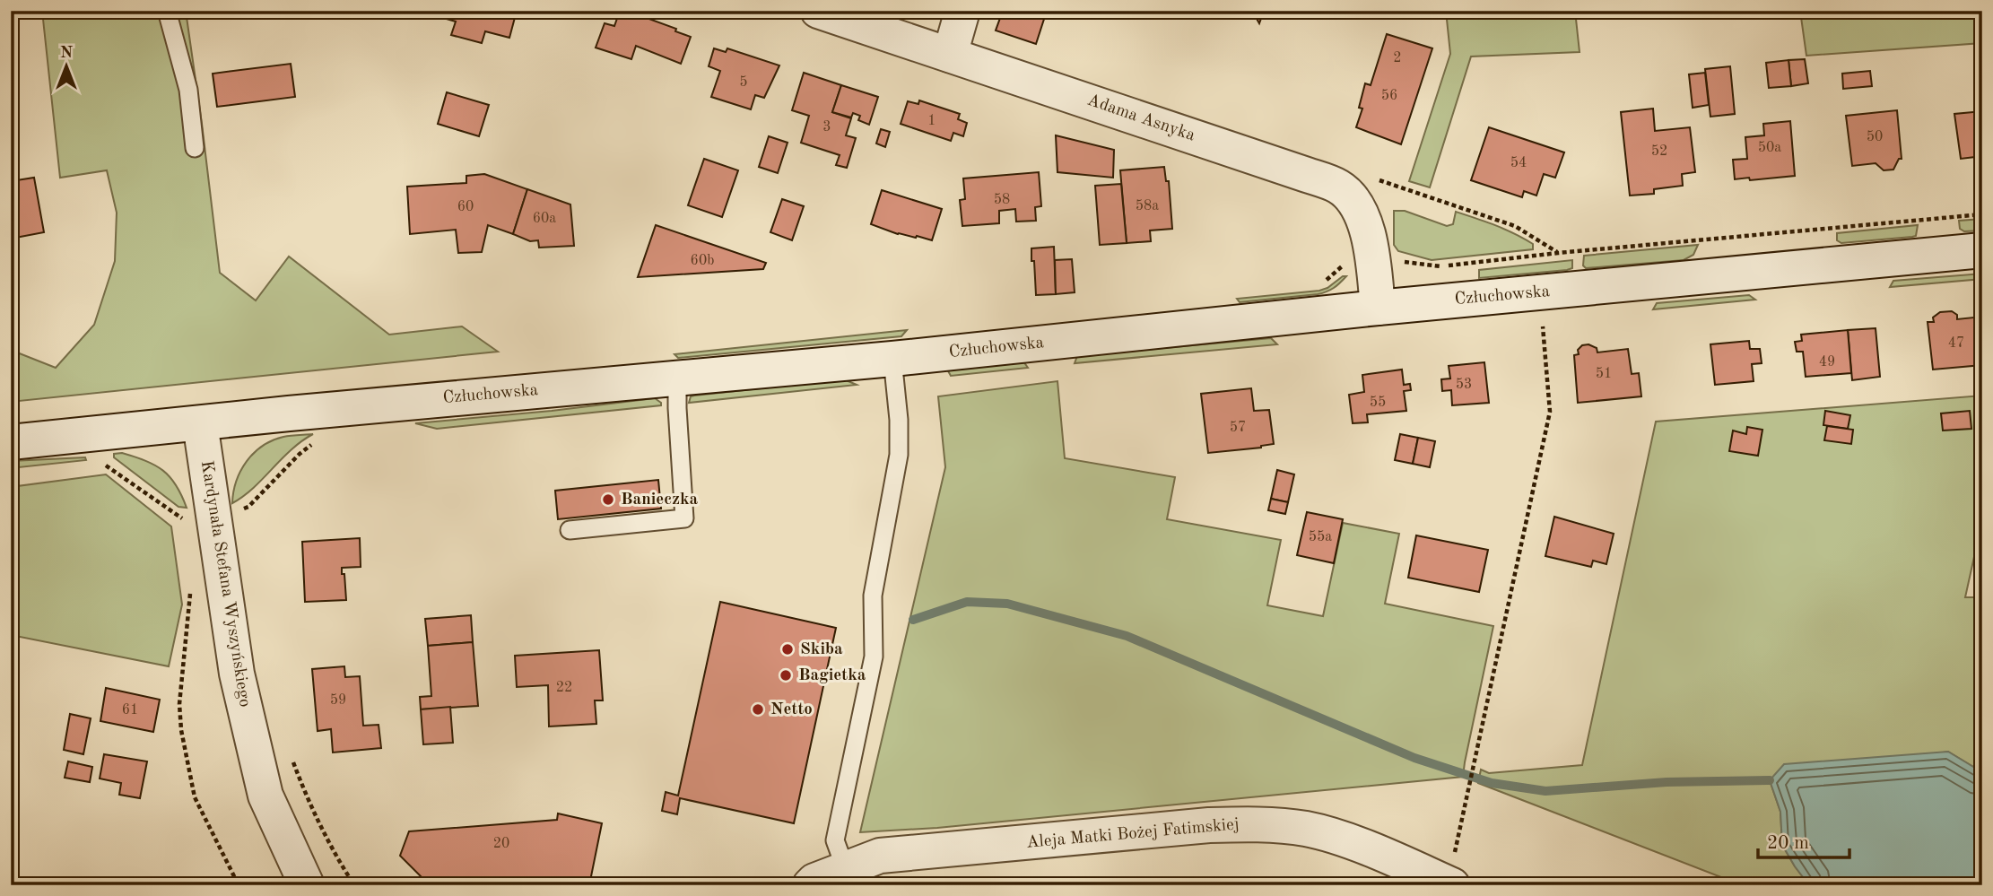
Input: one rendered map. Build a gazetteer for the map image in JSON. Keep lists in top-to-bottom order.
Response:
{
  "streets": {
    "main road": [
      "Adama Asnyka",
      "Człuchowska",
      "Kardynała Stefana Wyszyńskiego",
      "Aleja Matki Bożej Fatimskiej"
    ]
  },
  "crossings": [
    ["Adama Asnyka", "Człuchowska"],
    ["Człuchowska", "Kardynała Stefana Wyszyńskiego"]
  ],
  "places": [
    "Banieczka",
    "Skiba",
    "Bagietka",
    "Netto"
  ],
  "house_numbers": [
    "2",
    "5",
    "56",
    "1",
    "3",
    "50",
    "50a",
    "52",
    "54",
    "58",
    "58a",
    "60",
    "60a",
    "60b",
    "47",
    "49",
    "51",
    "53",
    "55",
    "57",
    "55a",
    "22",
    "59",
    "61",
    "20"
  ],
  "scale_bar": "20 m",
  "north": "top"
}
